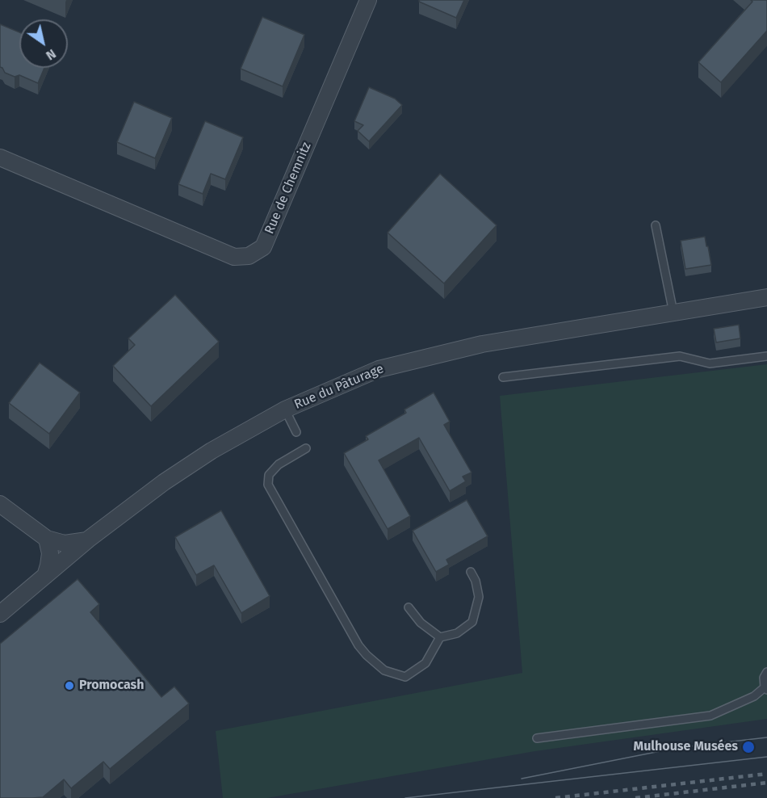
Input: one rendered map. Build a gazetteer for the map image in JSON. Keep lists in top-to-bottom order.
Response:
{
  "streets": {
    "street": ["Rue de Chemnitz", "Rue du Pâturage"]
  },
  "places": ["Promocash", "Mulhouse Musées"],
  "north": "bottom right"
}
